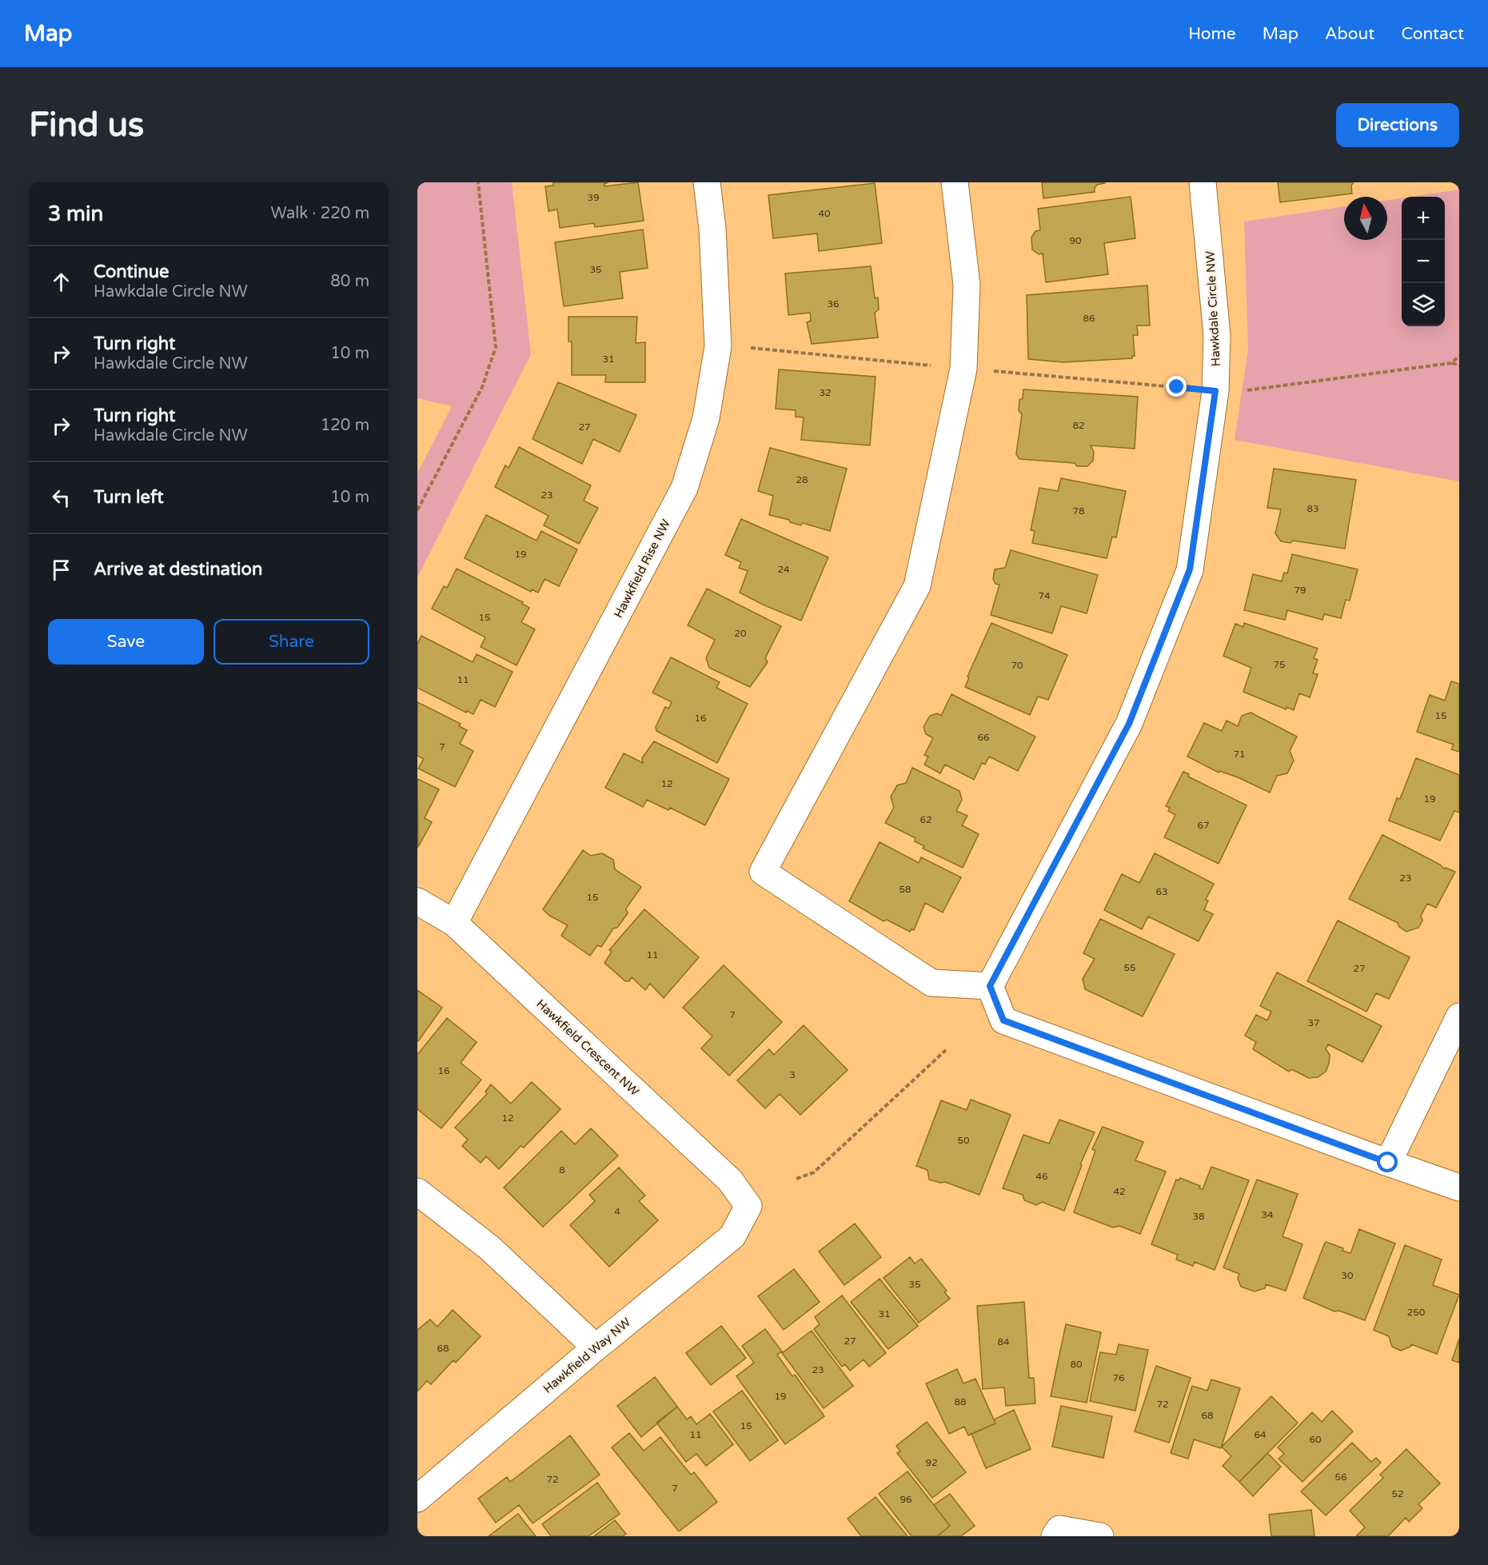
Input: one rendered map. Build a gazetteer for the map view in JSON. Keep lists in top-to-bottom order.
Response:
{
  "streets": {
    "street": [
      "Hawkdale Circle NW",
      "Hawkfield Rise NW",
      "Hawkfield Crescent NW",
      "Hawkfield Way NW"
    ]
  },
  "crossings": [
    ["Hawkfield Rise NW", "Hawkfield Crescent NW"],
    ["Hawkfield Crescent NW", "Hawkfield Way NW"]
  ],
  "house_numbers": [
    "39",
    "40",
    "90",
    "35",
    "36",
    "86",
    "31",
    "32",
    "82",
    "27",
    "28",
    "23",
    "83",
    "78",
    "19",
    "24",
    "79",
    "74",
    "15",
    "20",
    "75",
    "70",
    "11",
    "15",
    "16",
    "66",
    "7",
    "71",
    "12",
    "19",
    "62",
    "67",
    "23",
    "58",
    "63",
    "15",
    "11",
    "55",
    "27",
    "7",
    "37",
    "16",
    "3",
    "12",
    "50",
    "8",
    "46",
    "42",
    "4",
    "34",
    "38",
    "30",
    "35",
    "250",
    "31",
    "27",
    "84",
    "68",
    "80",
    "23",
    "76",
    "19",
    "88",
    "72",
    "68",
    "15",
    "11",
    "64",
    "60",
    "92",
    "56",
    "72",
    "7",
    "52",
    "96"
  ],
  "north": "top",
  "page": {
    "header": "Map",
    "nav": [
      "Home",
      "Map",
      "About",
      "Contact"
    ],
    "buttons": [
      "Directions",
      ["Save", "Share"]
    ],
    "title": "Find us",
    "heading": ["3 min", "Walk · 220 m"],
    "map_buttons": ["+", "−"],
    "list": [
      ["Continue", "Hawkdale Circle NW", "80 m"],
      ["Turn right", "Hawkdale Circle NW", "10 m"],
      ["Turn right", "Hawkdale Circle NW", "120 m"],
      ["Turn left", "10 m"],
      "Arrive at destination"
    ]
  }
}
